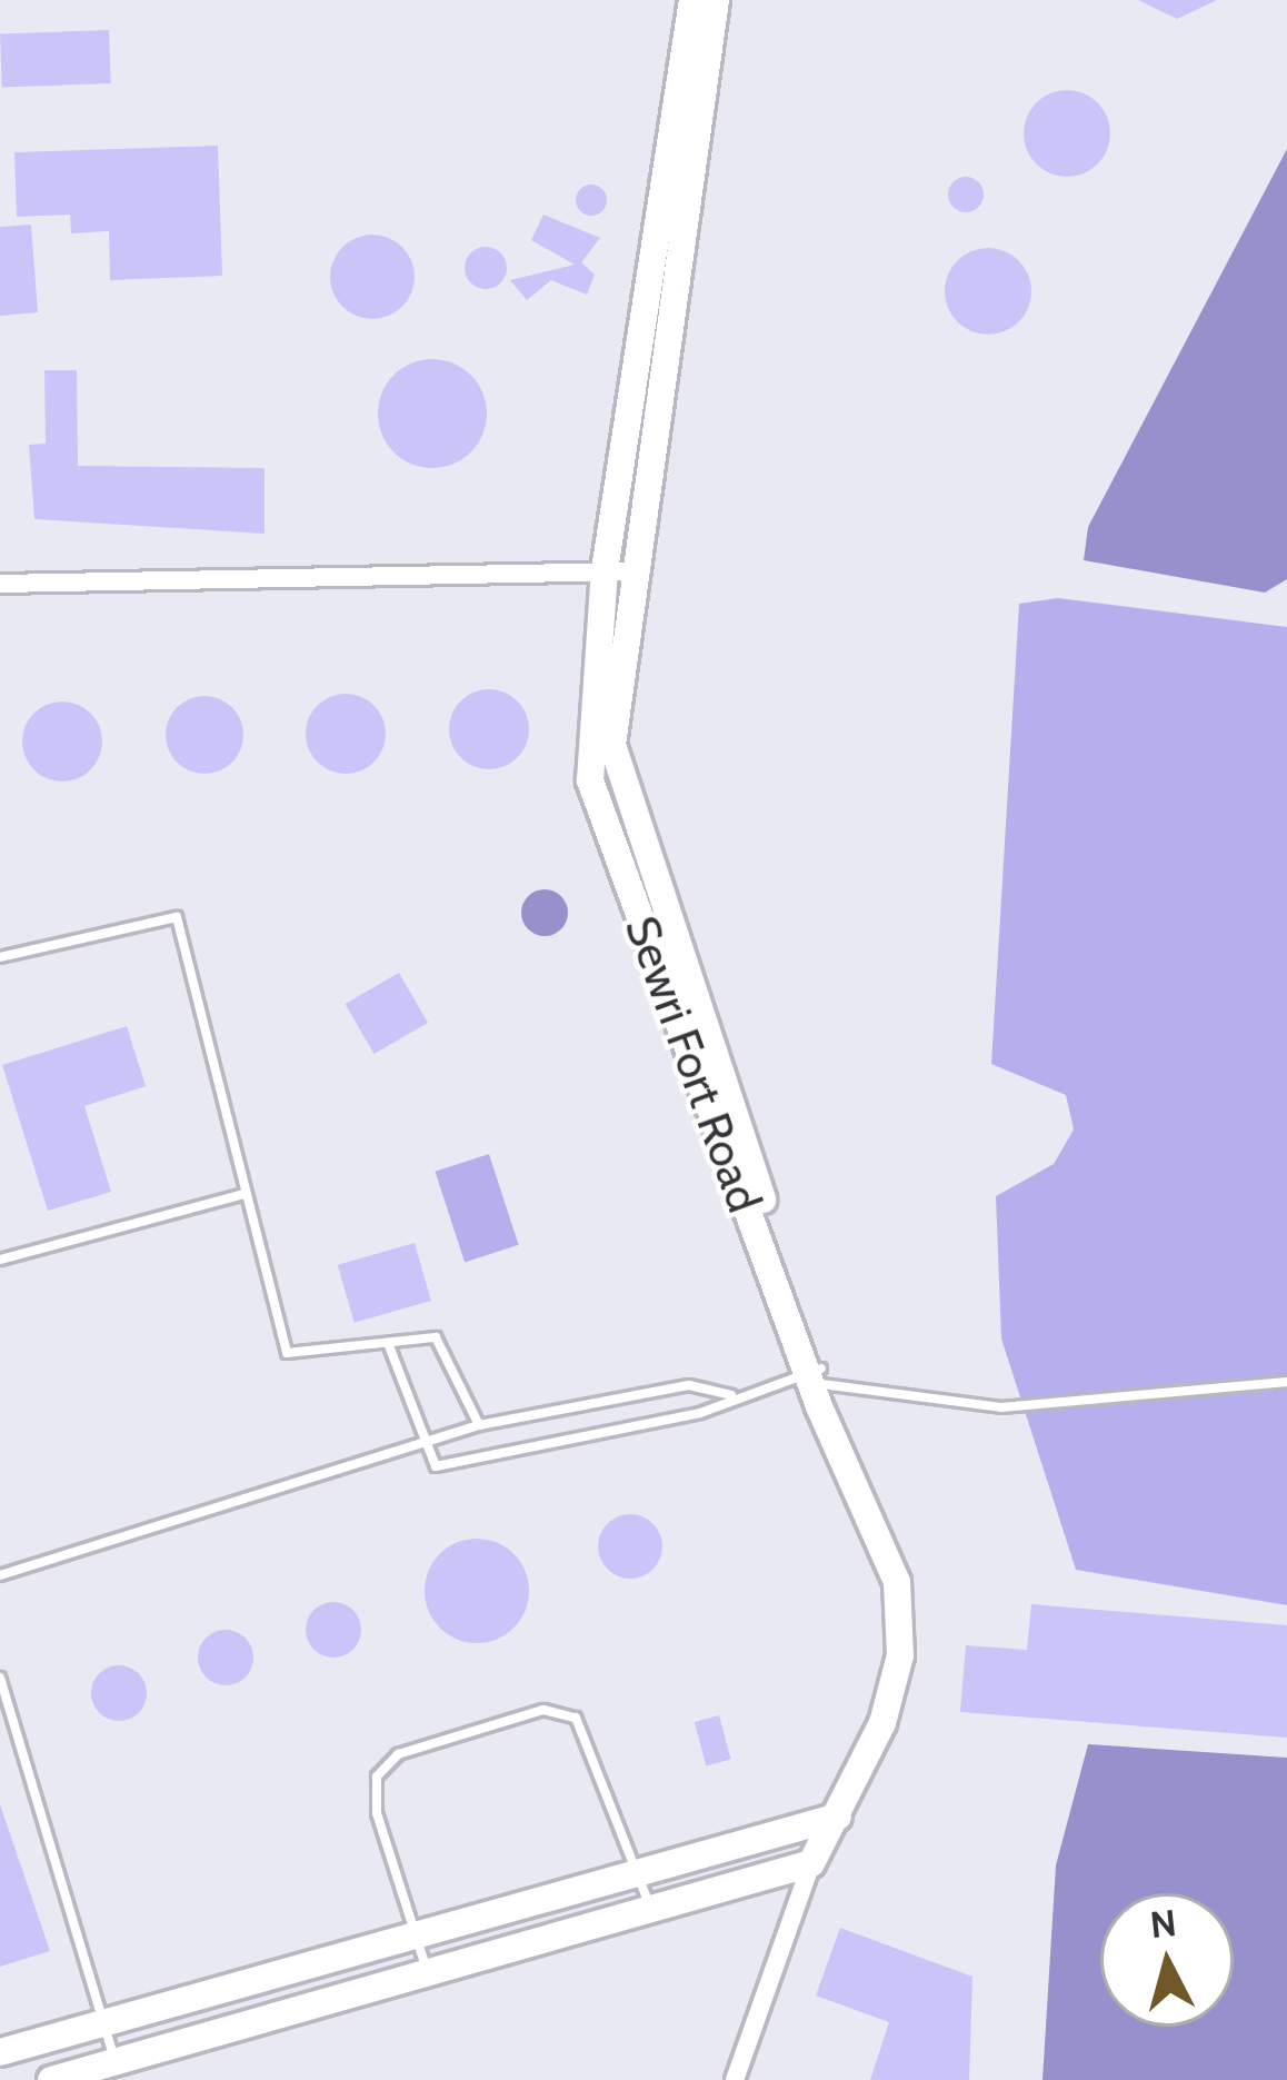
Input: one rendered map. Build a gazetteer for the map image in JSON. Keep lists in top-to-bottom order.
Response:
{
  "streets": {
    "street": ["Sewri Fort Road"]
  },
  "north": "top"
}
